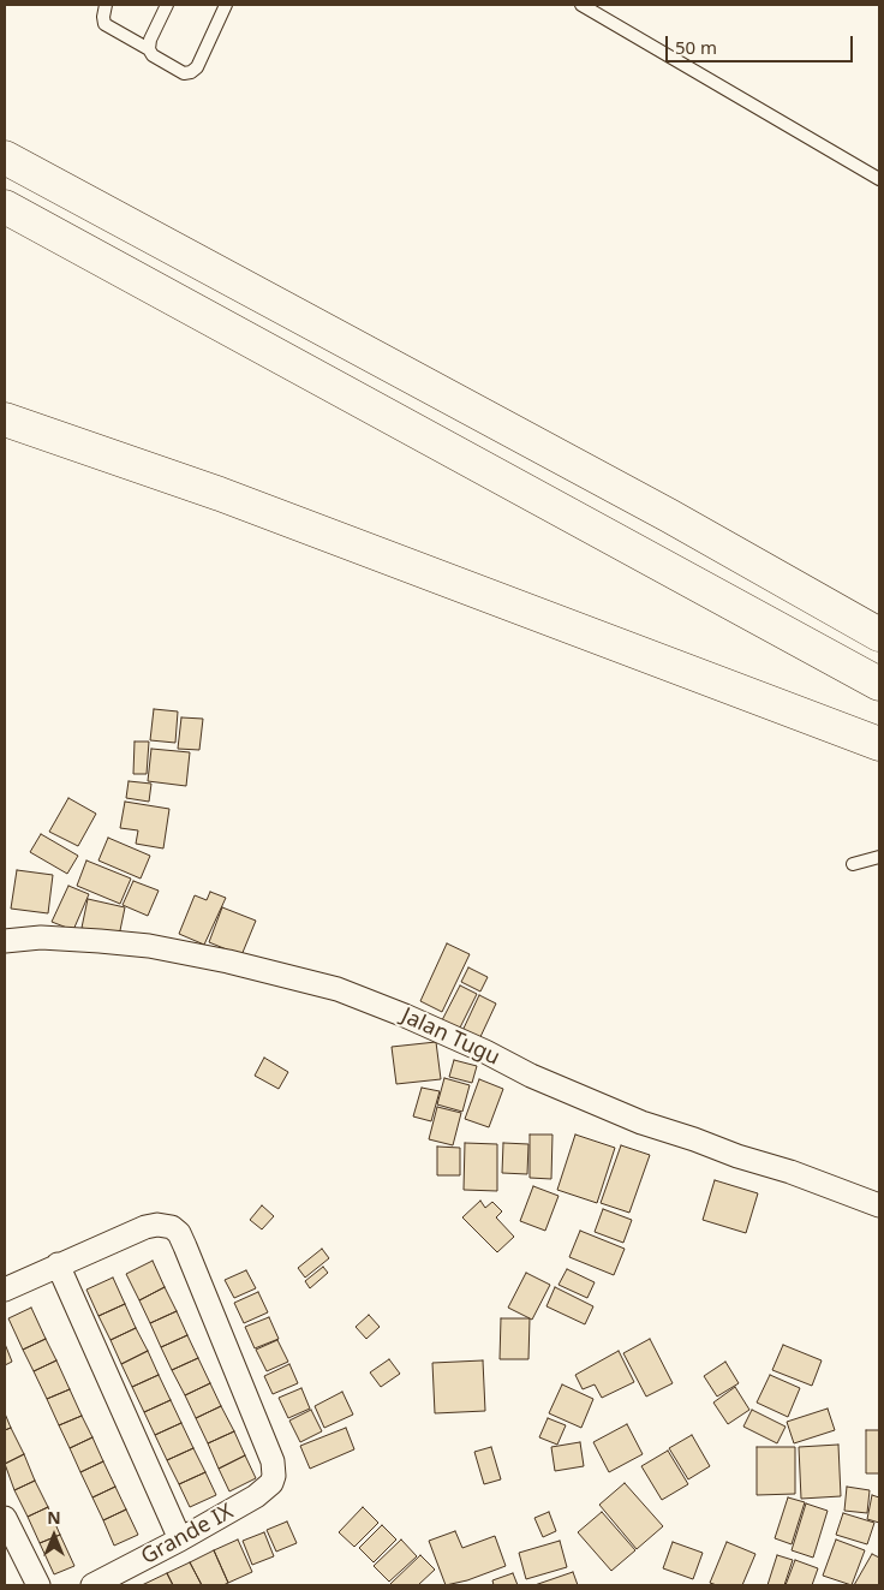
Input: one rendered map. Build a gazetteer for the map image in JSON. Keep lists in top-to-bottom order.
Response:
{
  "streets": {
    "street": ["Jalan Tugu", "Grande IX"]
  },
  "scale_bar": "50 m",
  "north": "top"
}
